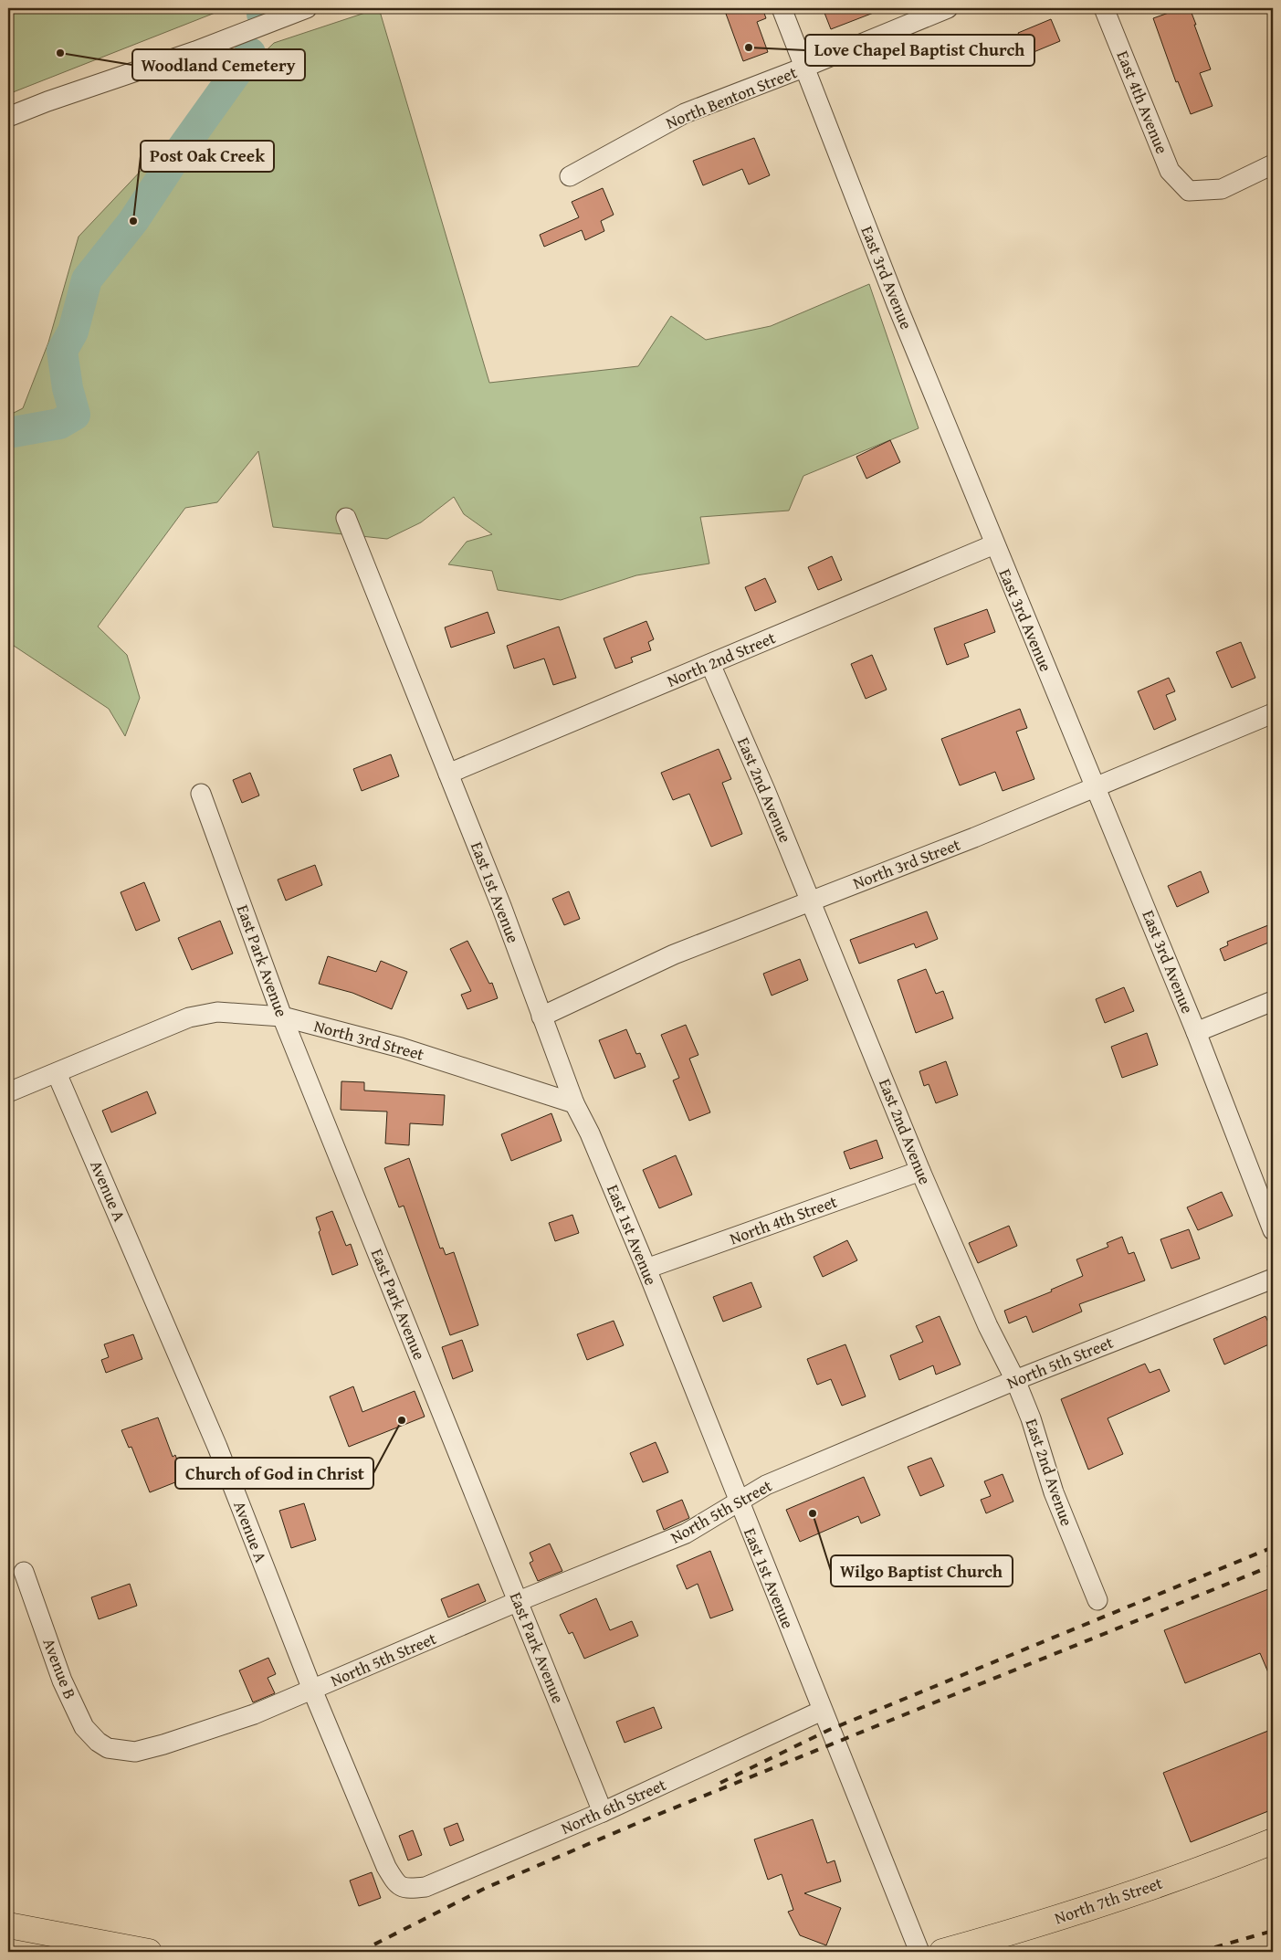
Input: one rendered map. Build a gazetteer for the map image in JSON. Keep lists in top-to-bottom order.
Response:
{
  "streets": {
    "main road": ["North 7th Street"],
    "street": [
      "North Benton Street",
      "East 4th Avenue",
      "East 3rd Avenue",
      "North 2nd Street",
      "East 2nd Avenue",
      "North 3rd Street",
      "East 1st Avenue",
      "East Park Avenue",
      "Avenue A",
      "North 4th Street",
      "North 5th Street",
      "Avenue B",
      "North 6th Street"
    ]
  },
  "crossings": [
    ["North Benton Street", "East 3rd Avenue"],
    ["East 3rd Avenue", "North 2nd Street"],
    ["East 3rd Avenue", "North 3rd Street"],
    ["North 2nd Street", "East 2nd Avenue"],
    ["North 2nd Street", "East 1st Avenue"],
    ["East 2nd Avenue", "North 3rd Street"],
    ["East 2nd Avenue", "North 4th Street"],
    ["East 2nd Avenue", "North 5th Street"],
    ["North 3rd Street", "East 1st Avenue"],
    ["North 3rd Street", "East Park Avenue"],
    ["North 3rd Street", "Avenue A"],
    ["East 1st Avenue", "North 4th Street"],
    ["East 1st Avenue", "North 5th Street"],
    ["East 1st Avenue", "North 6th Street"],
    ["East Park Avenue", "North 5th Street"],
    ["East Park Avenue", "North 6th Street"],
    ["Avenue A", "North 5th Street"],
    ["Avenue A", "North 6th Street"],
    ["North 5th Street", "Avenue B"]
  ],
  "places": [
    "Love Chapel Baptist Church",
    "Woodland Cemetery",
    "Post Oak Creek",
    "Church of God in Christ",
    "Wilgo Baptist Church"
  ]
}
